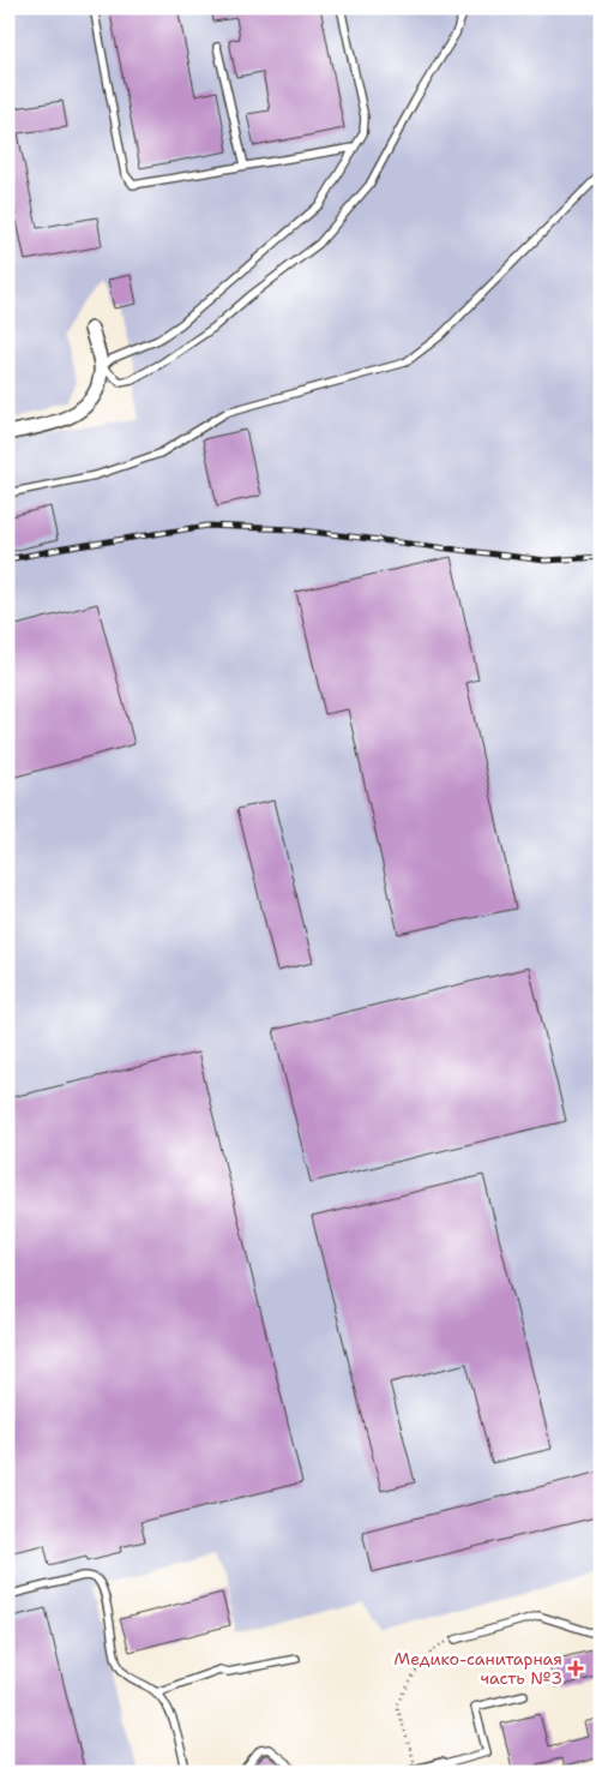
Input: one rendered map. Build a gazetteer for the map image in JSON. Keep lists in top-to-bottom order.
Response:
{
  "places": {
    "health": ["Медико-санитарная часть №3"]
  }
}
